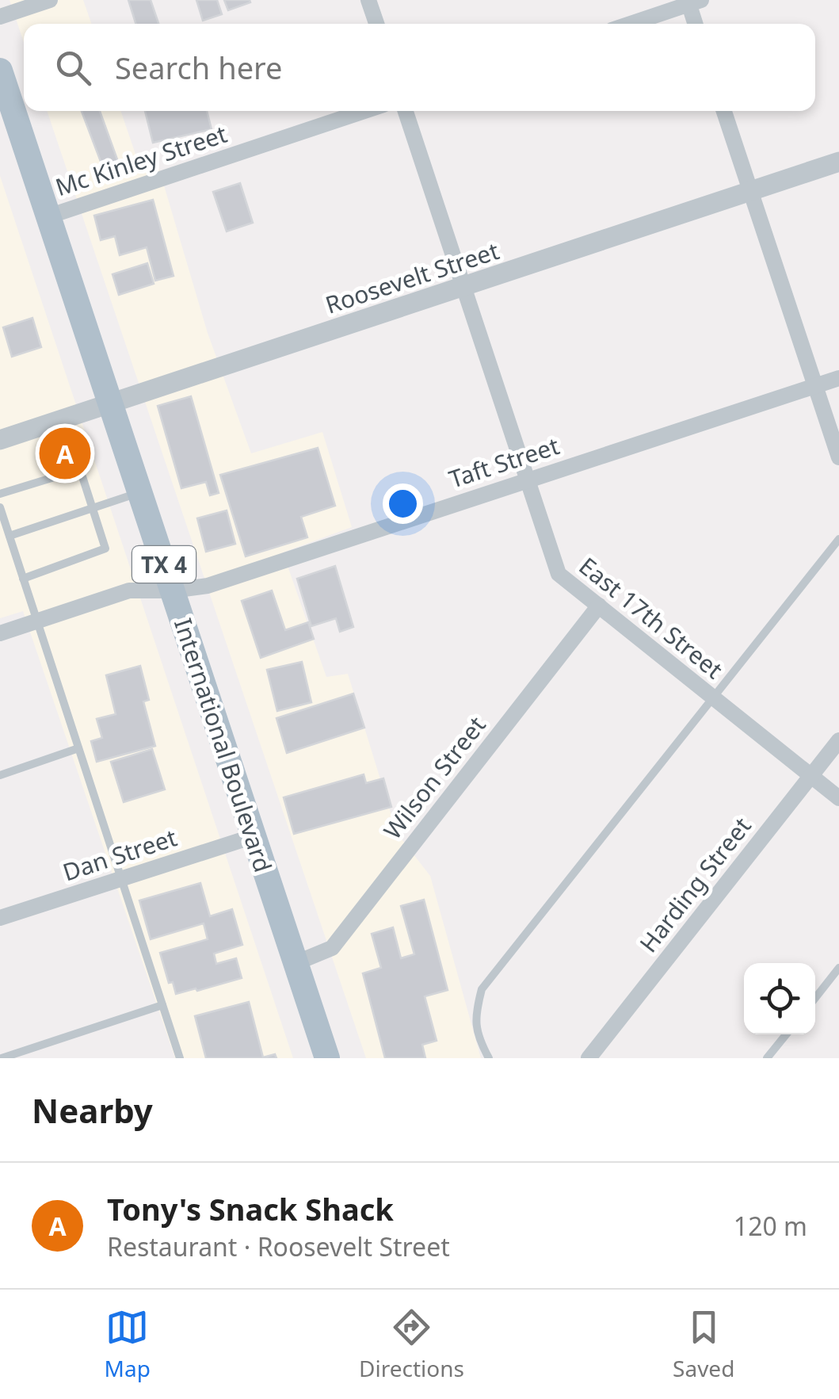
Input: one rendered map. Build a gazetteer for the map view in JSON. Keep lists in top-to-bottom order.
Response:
{
  "streets": {
    "main road": ["TX 4", "International Boulevard"],
    "street": [
      "Mc Kinley Street",
      "Roosevelt Street",
      "Taft Street",
      "East 17th Street",
      "Wilson Street",
      "Dan Street",
      "Harding Street"
    ]
  },
  "crossings": [
    ["Mc Kinley Street", "International Boulevard"],
    ["Roosevelt Street", "East 17th Street"],
    ["Roosevelt Street", "International Boulevard"],
    ["Taft Street", "East 17th Street"],
    ["Taft Street", "International Boulevard"],
    ["East 17th Street", "Wilson Street"],
    ["East 17th Street", "Harding Street"],
    ["International Boulevard", "Wilson Street"],
    ["International Boulevard", "Dan Street"]
  ],
  "page": {
    "search": "Search here",
    "pins": "A",
    "heading": "Nearby",
    "list": [
      {
        "mark": "A",
        "name": "Tony's Snack Shack",
        "note": "Restaurant · Roosevelt Street",
        "value": "120 m"
      }
    ],
    "nav": ["Map", "Directions", "Saved"]
  }
}
